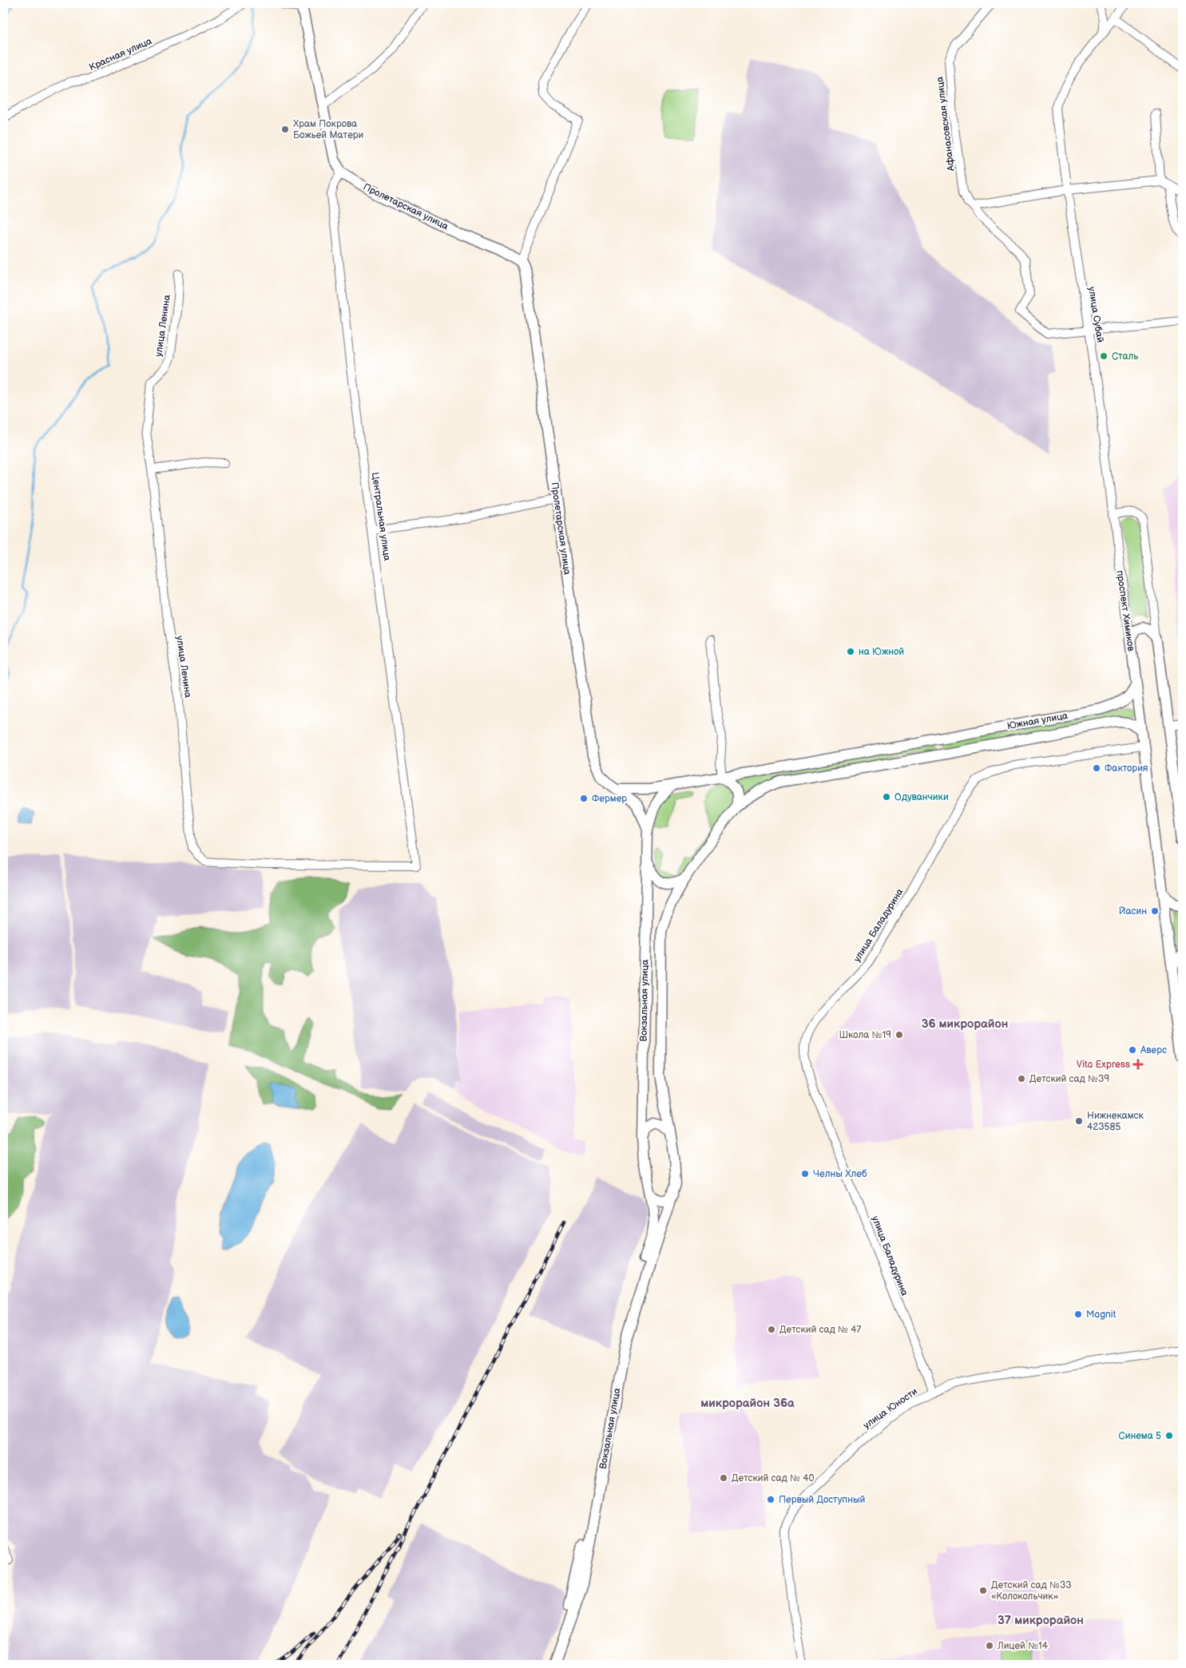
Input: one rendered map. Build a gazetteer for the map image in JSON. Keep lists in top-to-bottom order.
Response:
{
  "streets": {
    "main road": [
      "Пролетарская улица",
      "проспект Химиков",
      "Южная улица",
      "Вокзальная улица"
    ],
    "street": [
      "Красная улица",
      "Афанасовская улица",
      "улица Субай",
      "улица Ленина",
      "Центральная улица",
      "улица Баладурина",
      "улица Юности"
    ]
  },
  "crossings": [
    ["Афанасовская улица", "улица Субай"],
    ["Пролетарская улица", "Центральная улица"],
    ["Пролетарская улица", "Вокзальная улица"],
    ["улица Субай", "проспект Химиков"],
    ["улица Ленина", "Центральная улица"],
    ["проспект Химиков", "Южная улица"],
    ["проспект Химиков", "улица Баладурина"],
    ["Южная улица", "Вокзальная улица"],
    ["улица Баладурина", "улица Юности"]
  ],
  "districts": ["36 микрорайон", "микрорайон 36а", "37 микрорайон"],
  "places": {
    "other": [
      "Храм Покрова Божьей Матери",
      "Сталь",
      "на Южной",
      "Фактория",
      "Одуванчики",
      "Фермер",
      "Йасин",
      "Школа №19",
      "Аверс",
      "Детский сад №39",
      "Нижнекамск 423585",
      "Челны Хлеб",
      "Magnit",
      "Детский сад № 47",
      "Синема 5",
      "Детский сад № 40",
      "Первый Доступный",
      "Детский сад №33 «Колокольчик»",
      "Лицей №14"
    ],
    "health": ["Vita Express"]
  }
}
